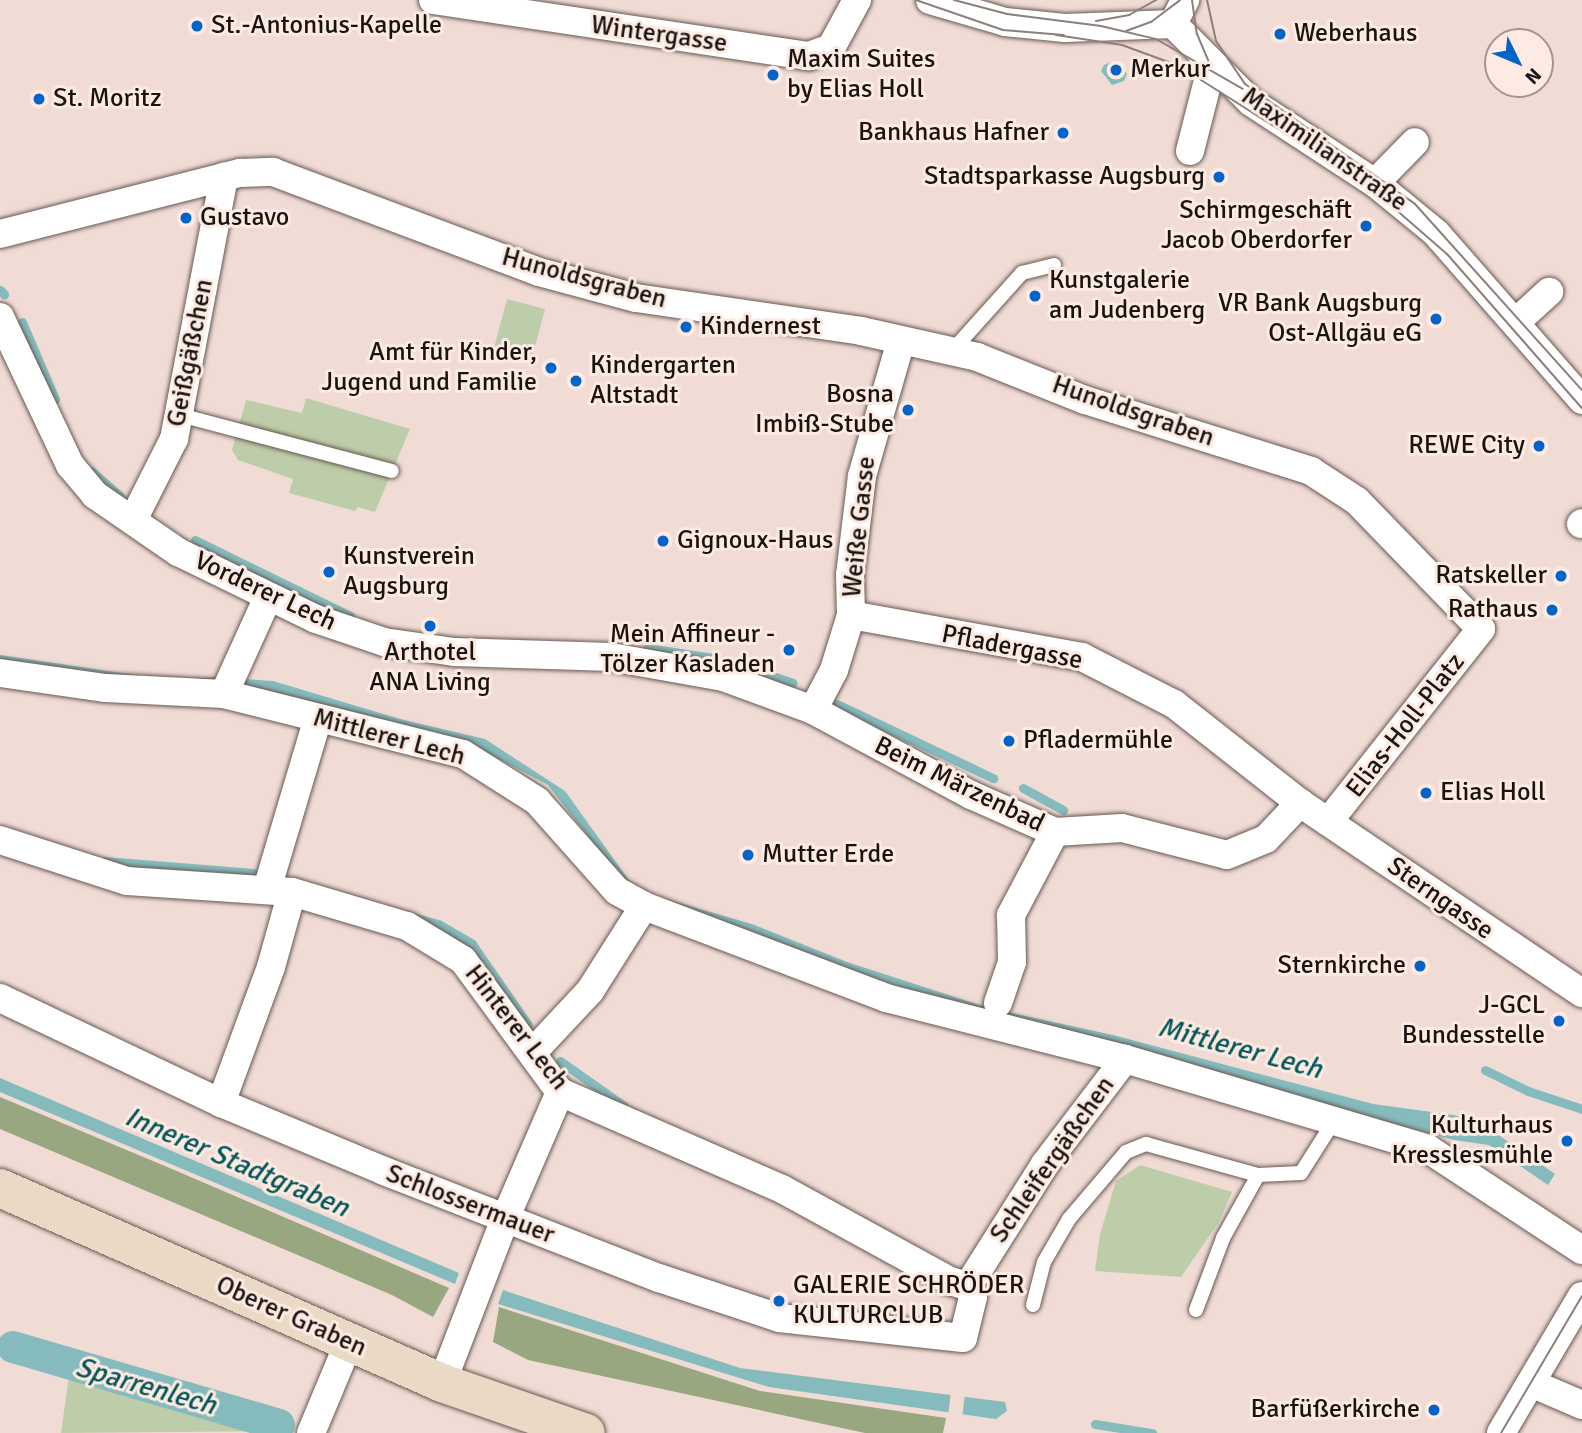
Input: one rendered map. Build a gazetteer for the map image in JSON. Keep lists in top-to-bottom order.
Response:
{
  "streets": {
    "street": [
      "Wintergasse",
      "Maximilianstraße",
      "Hunoldsgraben",
      "Geißgäßchen",
      "Weiße Gasse",
      "Vorderer Lech",
      "Pfladergasse",
      "Elias-Holl-Platz",
      "Mittlerer Lech",
      "Beim Märzenbad",
      "Sterngasse",
      "Hinterer Lech",
      "Schleifergäßchen",
      "Schlossermauer",
      "Oberer Graben"
    ]
  },
  "crossings": [
    ["Hunoldsgraben", "Geißgäßchen"],
    ["Hunoldsgraben", "Weiße Gasse"],
    ["Hunoldsgraben", "Elias-Holl-Platz"],
    ["Geißgäßchen", "Vorderer Lech"],
    ["Weiße Gasse", "Vorderer Lech"],
    ["Weiße Gasse", "Pfladergasse"],
    ["Weiße Gasse", "Beim Märzenbad"],
    ["Vorderer Lech", "Beim Märzenbad"],
    ["Pfladergasse", "Beim Märzenbad"],
    ["Pfladergasse", "Sterngasse"],
    ["Elias-Holl-Platz", "Sterngasse"],
    ["Mittlerer Lech", "Schleifergäßchen"],
    ["Beim Märzenbad", "Sterngasse"],
    ["Hinterer Lech", "Schleifergäßchen"],
    ["Hinterer Lech", "Schlossermauer"],
    ["Schleifergäßchen", "Schlossermauer"]
  ],
  "water": ["Mittlerer Lech", "Innerer Stadtgraben", "Sparrenlech"],
  "places": [
    "St.-Antonius-Kapelle",
    "Weberhaus",
    "Merkur",
    "Maxim Suites by Elias Holl",
    "St. Moritz",
    "Bankhaus Hafner",
    "Stadtsparkasse Augsburg",
    "Gustavo",
    "Schirmgeschäft Jacob Oberdorfer",
    "Kunstgalerie am Judenberg",
    "VR Bank Augsburg Ost-Allgäu eG",
    "Kindernest",
    "Amt für Kinder, Jugend und Familie",
    "Kindergarten Altstadt",
    "Bosna Imbiß-Stube",
    "REWE City",
    "Gignoux-Haus",
    "Kunstverein Augsburg",
    "Ratskeller",
    "Rathaus",
    "Arthotel ANA Living",
    "Mein Affineur - Tölzer Kasladen",
    "Pfladermühle",
    "Elias Holl",
    "Mutter Erde",
    "Sternkirche",
    "J-GCL Bundesstelle",
    "Kulturhaus Kresslesmühle",
    "GALERIE SCHRÖDER KULTURCLUB",
    "Barfüßerkirche"
  ],
  "north": "bottom right"
}
